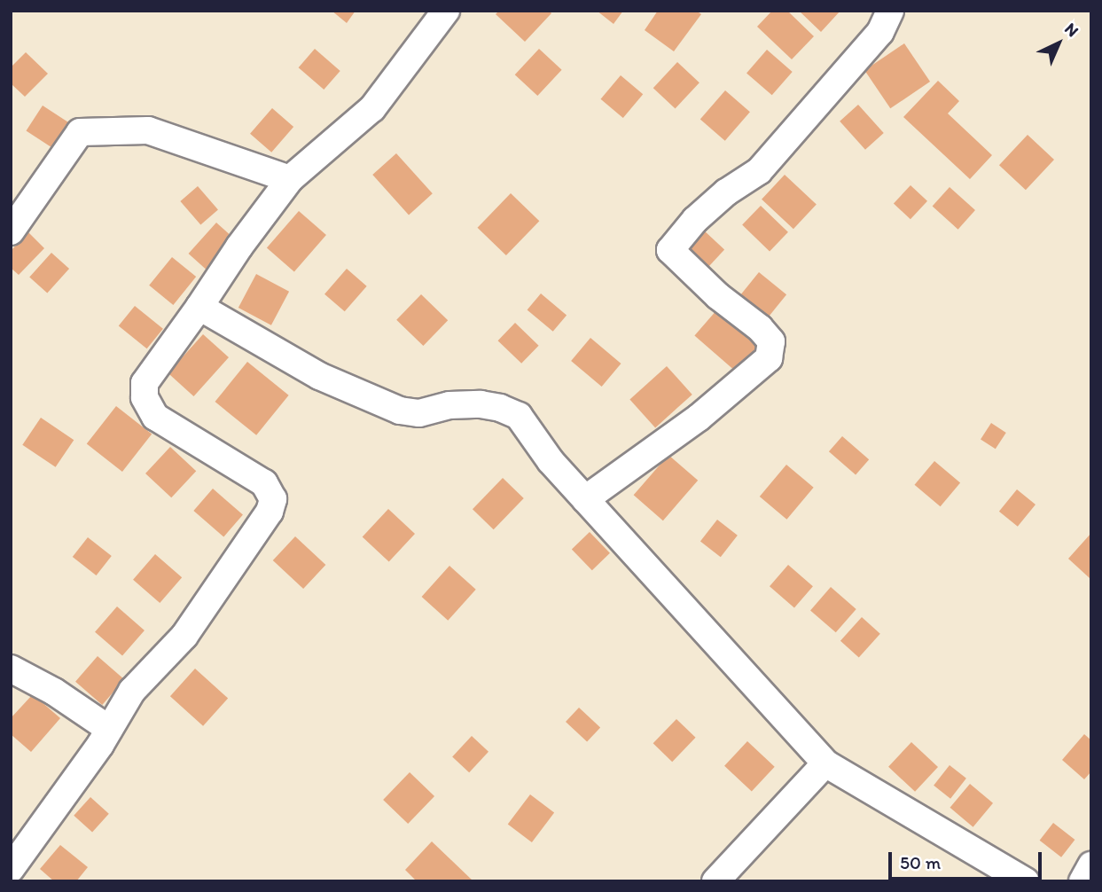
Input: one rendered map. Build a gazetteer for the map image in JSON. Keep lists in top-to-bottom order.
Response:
{
  "scale_bar": "50 m",
  "north": "top right"
}
